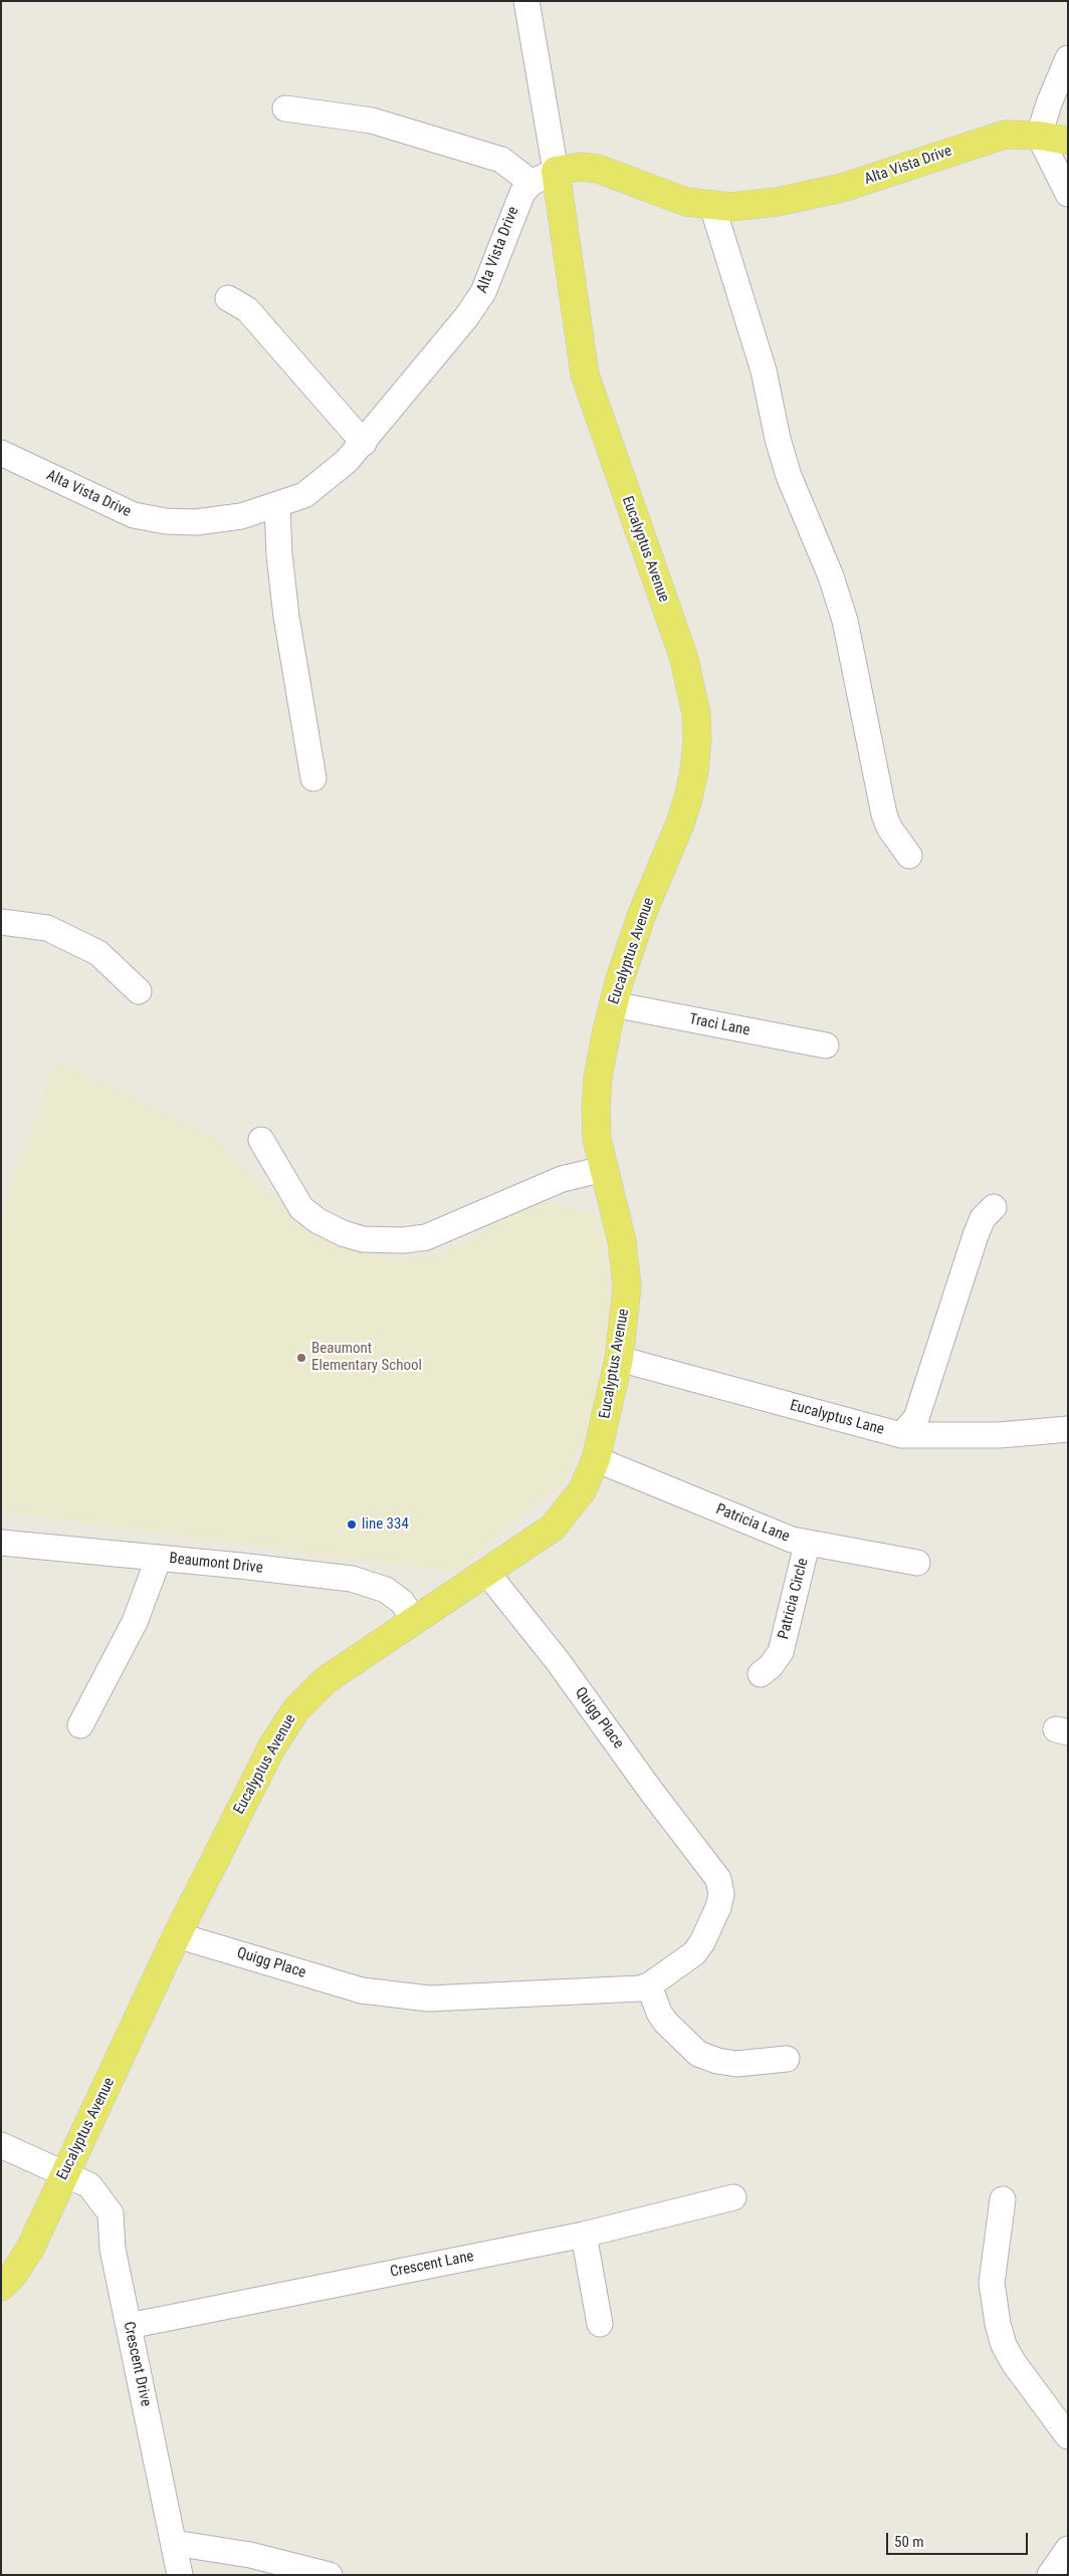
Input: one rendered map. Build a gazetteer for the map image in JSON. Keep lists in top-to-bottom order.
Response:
{
  "streets": {
    "main road": ["Alta Vista Drive", "Eucalyptus Avenue"],
    "street": [
      "Traci Lane",
      "Eucalyptus Lane",
      "Patricia Lane",
      "Beaumont Drive",
      "Patricia Circle",
      "Quigg Place",
      "Crescent Lane",
      "Crescent Drive"
    ]
  },
  "crossings": [
    ["Alta Vista Drive", "Eucalyptus Avenue"],
    ["Eucalyptus Avenue", "Traci Lane"],
    ["Eucalyptus Avenue", "Eucalyptus Lane"],
    ["Eucalyptus Avenue", "Patricia Lane"],
    ["Eucalyptus Avenue", "Beaumont Drive"],
    ["Eucalyptus Avenue", "Quigg Place"],
    ["Eucalyptus Avenue", "Crescent Drive"],
    ["Patricia Lane", "Patricia Circle"],
    ["Crescent Lane", "Crescent Drive"]
  ],
  "places": ["Beaumont Elementary School", "line 334"],
  "scale_bar": "50 m"
}
